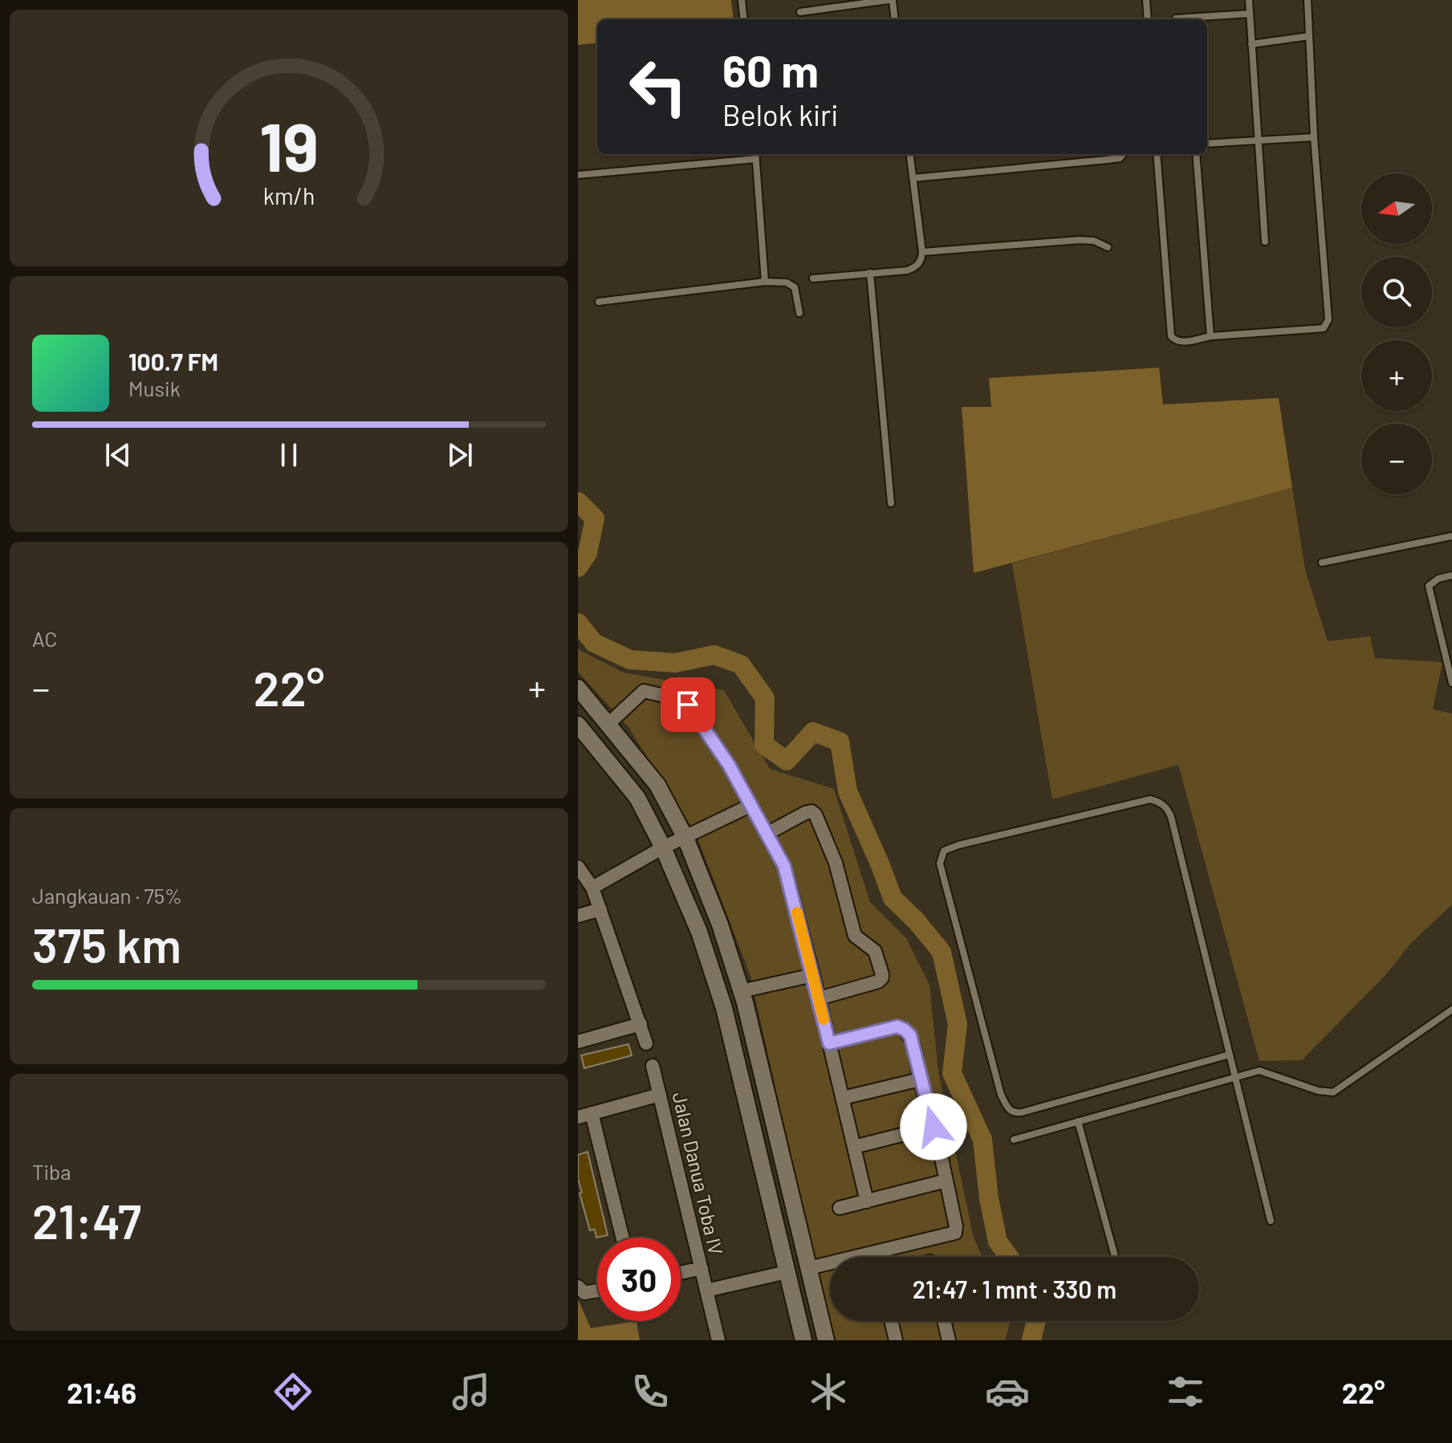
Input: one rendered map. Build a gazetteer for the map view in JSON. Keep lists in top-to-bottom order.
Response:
{
  "streets": {
    "street": ["Jalan Danua Toba IV"]
  },
  "north": "left",
  "page": {
    "turn": ["60 m", "Belok kiri"],
    "map_buttons": ["+", "−"],
    "song": ["100.7 FM", "Musik"],
    "tile": [
      "AC",
      ["Jangkauan · 75%", "375 km"],
      ["Tiba", "21:47"]
    ],
    "heat": ["−", "22°", "+"],
    "limit": "30",
    "trip": "21:47 · 1 mnt · 330 m",
    "tabs": ["21:46", "22°"],
    "gauge": ["19", "km/h"]
  }
}
